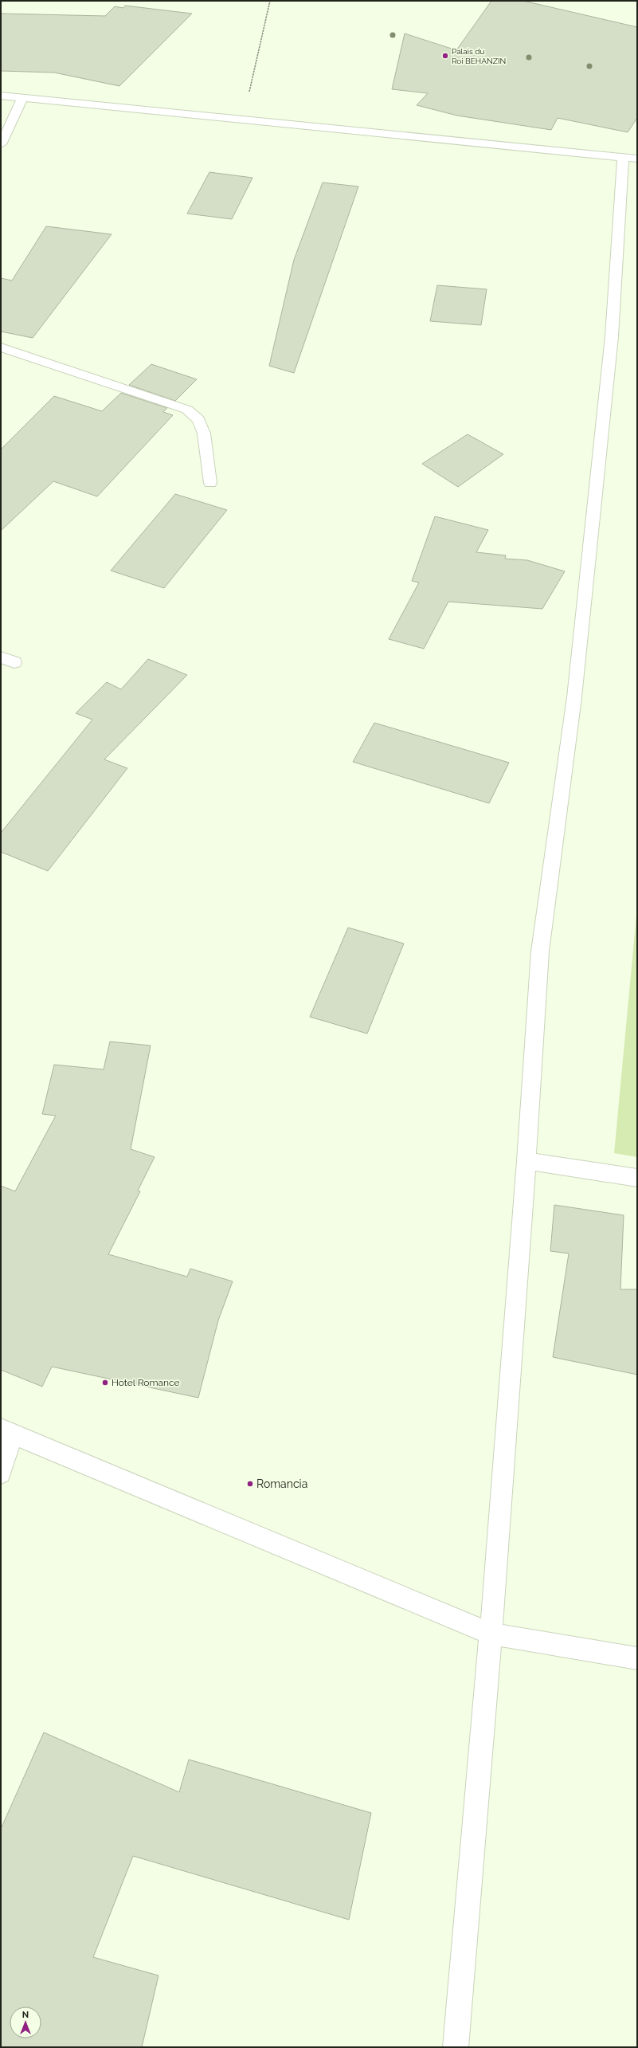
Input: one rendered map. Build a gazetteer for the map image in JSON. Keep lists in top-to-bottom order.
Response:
{
  "places": ["Palais du Roi BEHANZIN", "Hotel Romance", "Romancia"],
  "north": "top"
}
